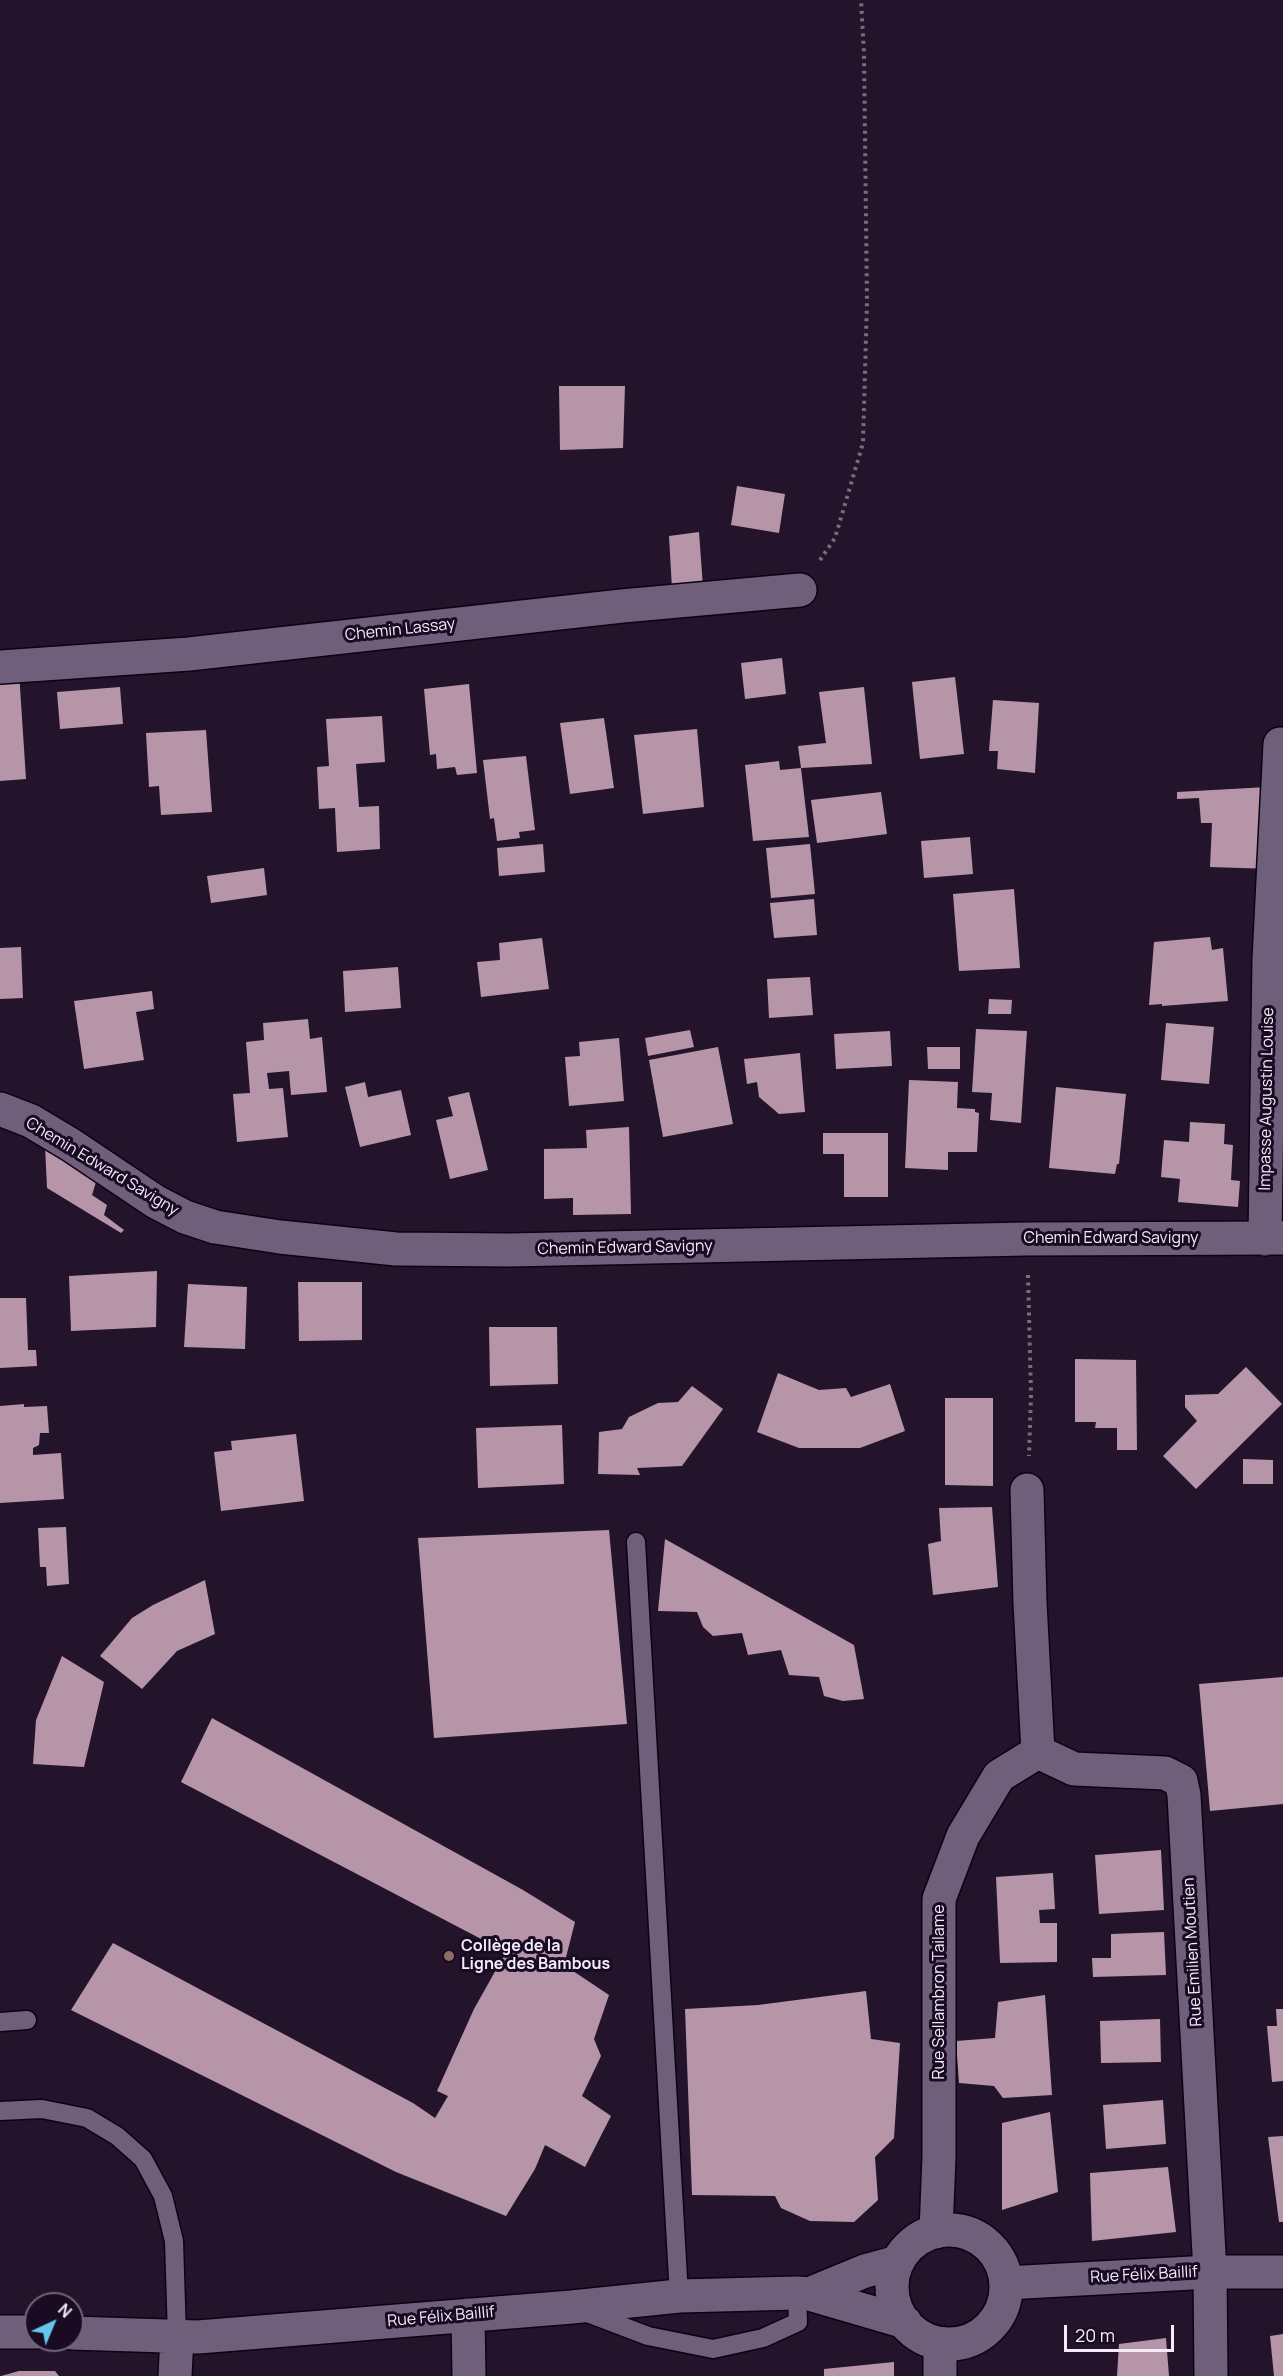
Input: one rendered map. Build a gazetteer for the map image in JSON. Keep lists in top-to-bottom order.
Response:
{
  "streets": {
    "street": [
      "Chemin Lassay",
      "Impasse Augustin Louise",
      "Chemin Edward Savigny",
      "Rue Emilien Moutien",
      "Rue Sellambron Tailame",
      "Rue Félix Baillif"
    ]
  },
  "crossings": [
    ["Impasse Augustin Louise", "Chemin Edward Savigny"],
    ["Rue Emilien Moutien", "Rue Sellambron Tailame"],
    ["Rue Emilien Moutien", "Rue Félix Baillif"],
    ["Rue Sellambron Tailame", "Rue Félix Baillif"]
  ],
  "places": ["Collège de la Ligne des Bambous"],
  "scale_bar": "20 m",
  "north": "top right"
}
